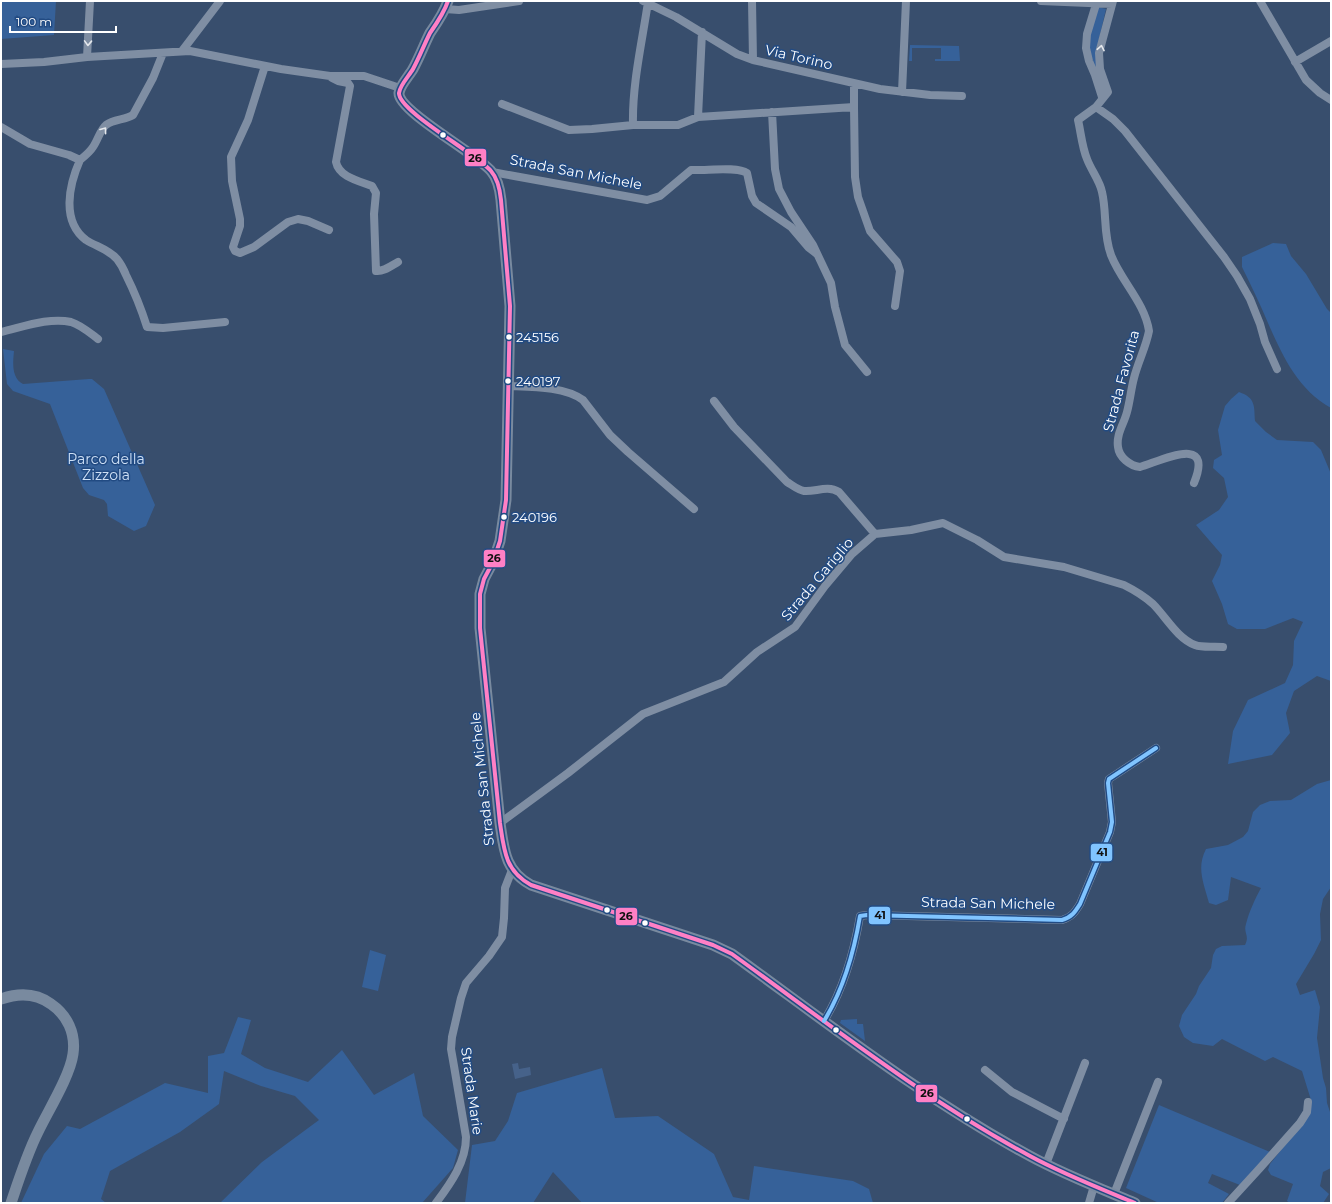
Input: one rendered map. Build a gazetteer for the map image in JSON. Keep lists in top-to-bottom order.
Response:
{
  "streets": {
    "street": [
      "Via Torino",
      "Strada San Michele",
      "Strada Favorita",
      "Strada Gariglio",
      "Strada Marie"
    ]
  },
  "crossings": [
    ["Strada San Michele", "Strada Gariglio"],
    ["Strada San Michele", "Strada Marie"]
  ],
  "parks": ["Parco della Zizzola"],
  "places": ["245156", "240197", "240196"],
  "lines": ["transit line 26", "transit line 41"],
  "scale_bar": "100 m"
}
